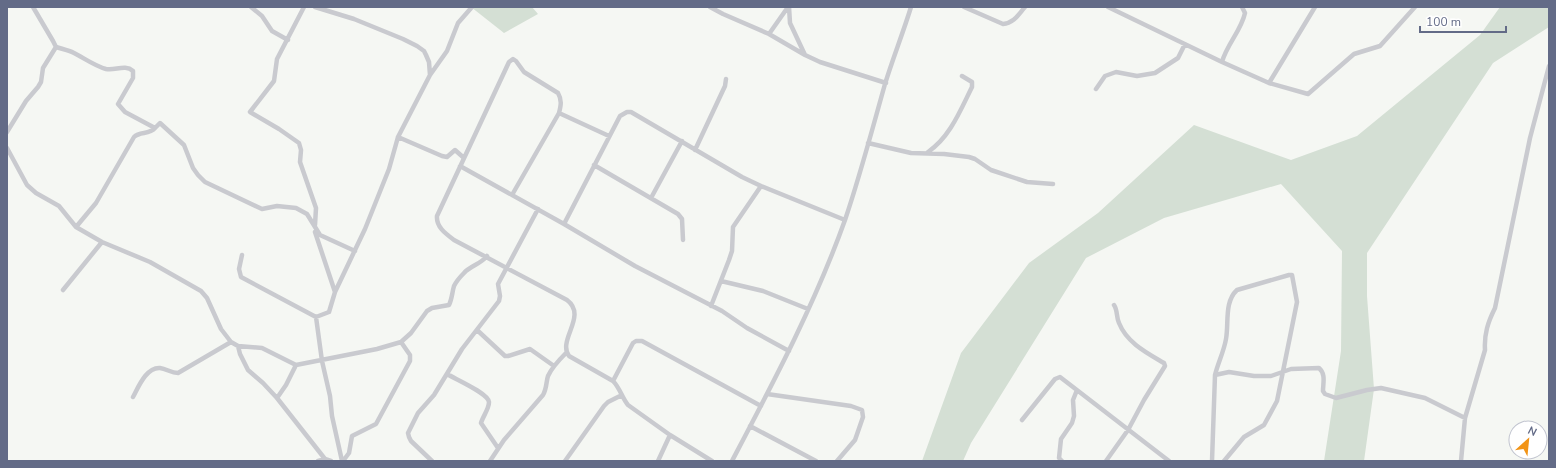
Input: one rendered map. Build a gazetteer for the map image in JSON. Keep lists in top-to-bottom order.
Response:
{
  "scale_bar": "100 m",
  "north": "top right"
}
